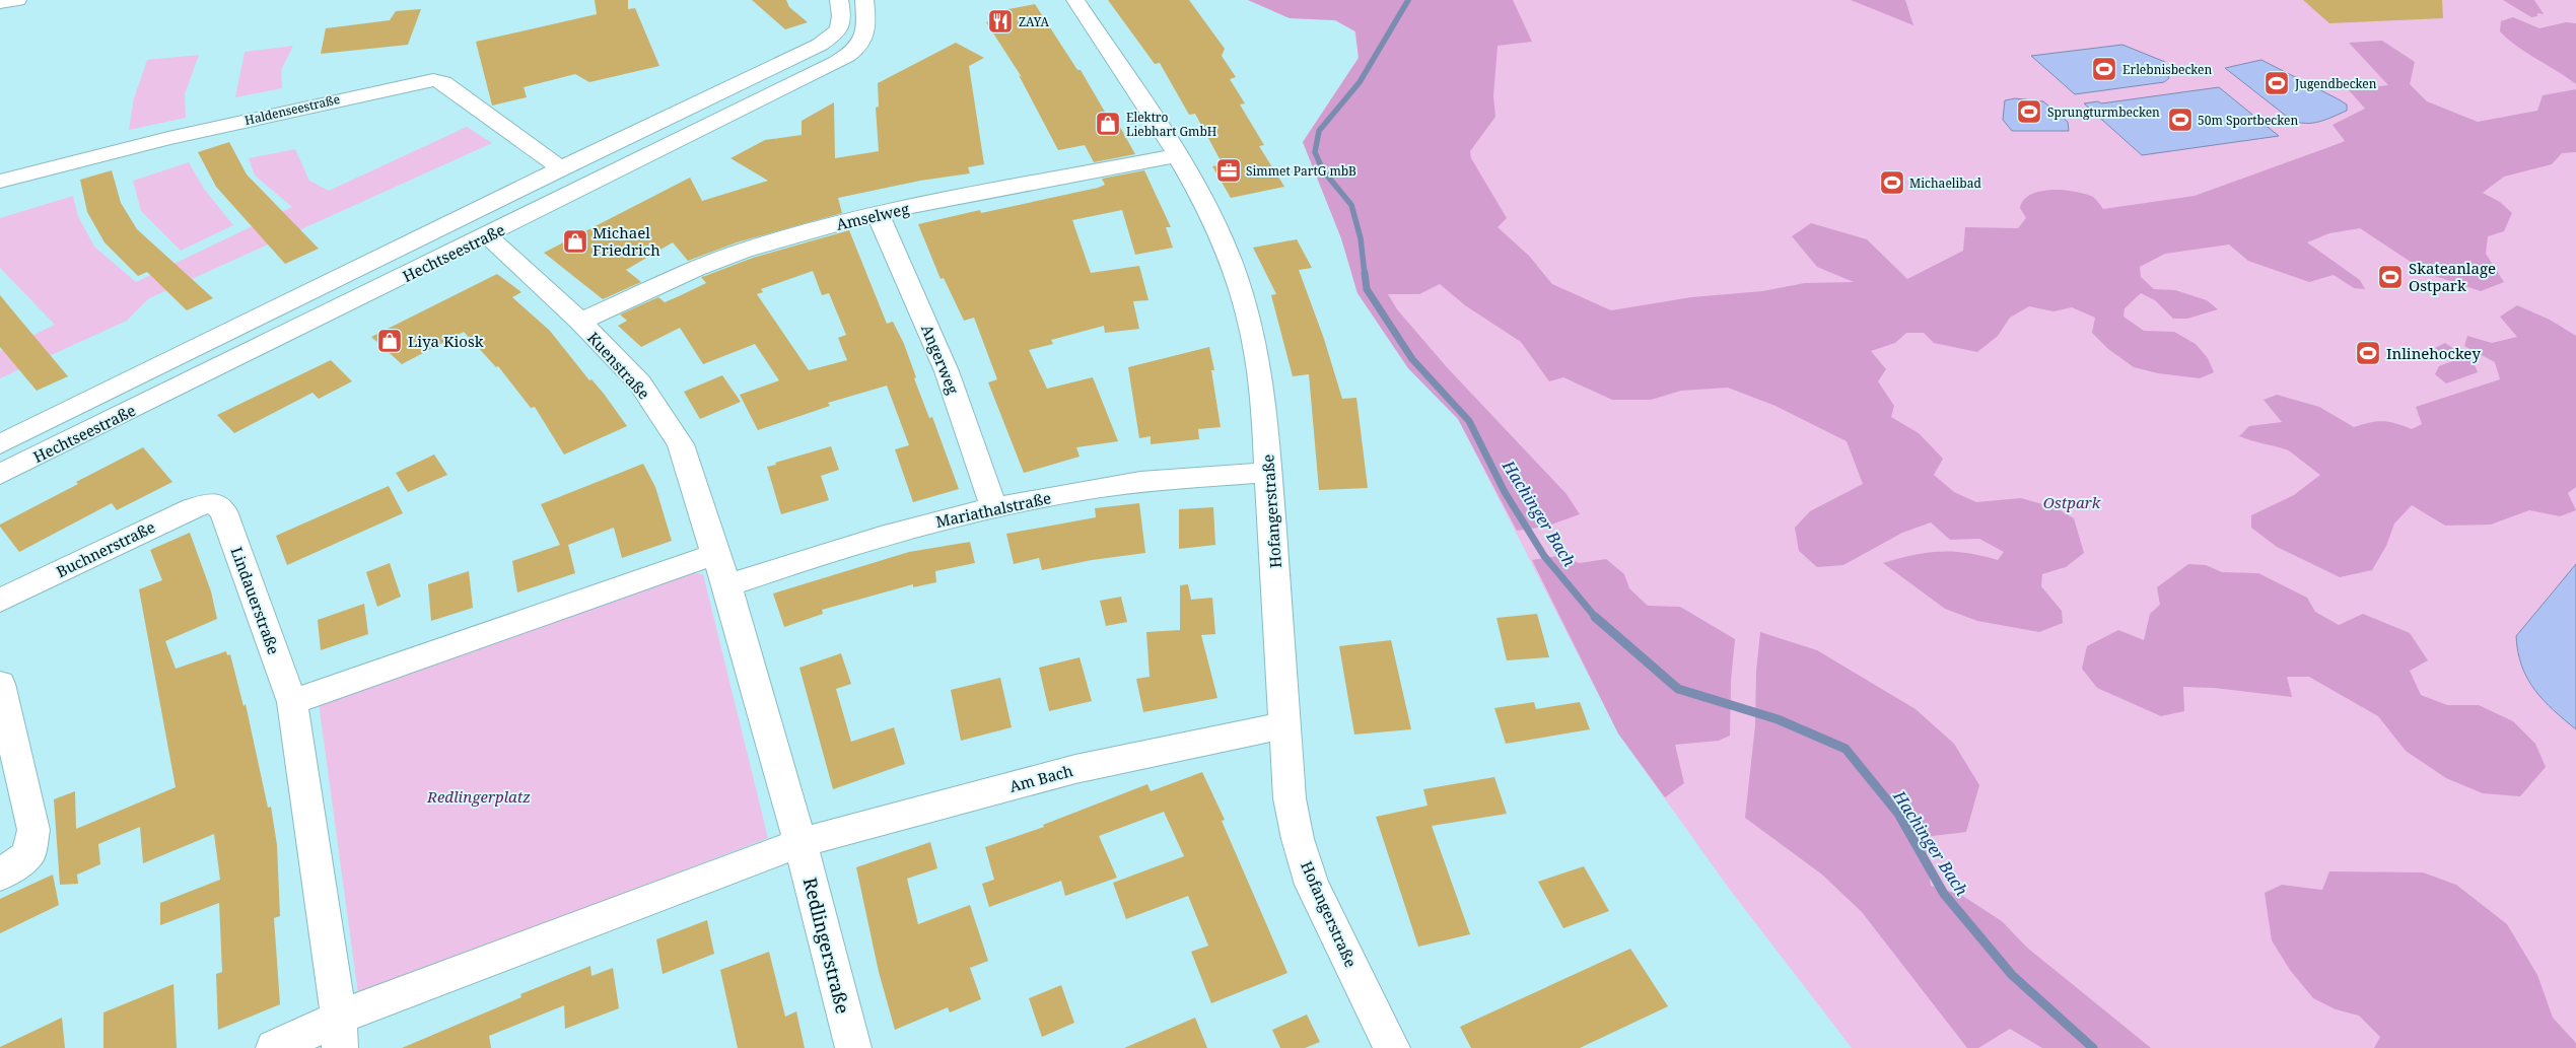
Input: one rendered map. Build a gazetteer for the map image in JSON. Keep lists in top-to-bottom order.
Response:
{
  "streets": {
    "street": [
      "Haldenseestraße",
      "Amselweg",
      "Hechtseestraße",
      "Angerweg",
      "Kuenstraße",
      "Mariathalstraße",
      "Hofangerstraße",
      "Buchnerstraße",
      "Lindauerstraße",
      "Am Bach",
      "Redlingerstraße"
    ]
  },
  "crossings": [
    ["Haldenseestraße", "Hechtseestraße"],
    ["Amselweg", "Angerweg"],
    ["Amselweg", "Kuenstraße"],
    ["Amselweg", "Hofangerstraße"],
    ["Hechtseestraße", "Kuenstraße"],
    ["Angerweg", "Mariathalstraße"],
    ["Mariathalstraße", "Hofangerstraße"],
    ["Hofangerstraße", "Am Bach"],
    ["Buchnerstraße", "Lindauerstraße"],
    ["Am Bach", "Redlingerstraße"]
  ],
  "water": ["Hachinger Bach"],
  "parks": ["Ostpark", "Redlingerplatz"],
  "places": {
    "restaurant": ["ZAYA"],
    "sports": [
      "Erlebnisbecken",
      "Jugendbecken",
      "Sprungturmbecken",
      "50m Sportbecken",
      "Michaelibad",
      "Skateanlage Ostpark",
      "Inlinehockey"
    ],
    "shop": ["Elektro Liebhart GmbH", "Michael Friedrich", "Liya Kiosk"],
    "office": ["Simmet PartG mbB"]
  }
}
